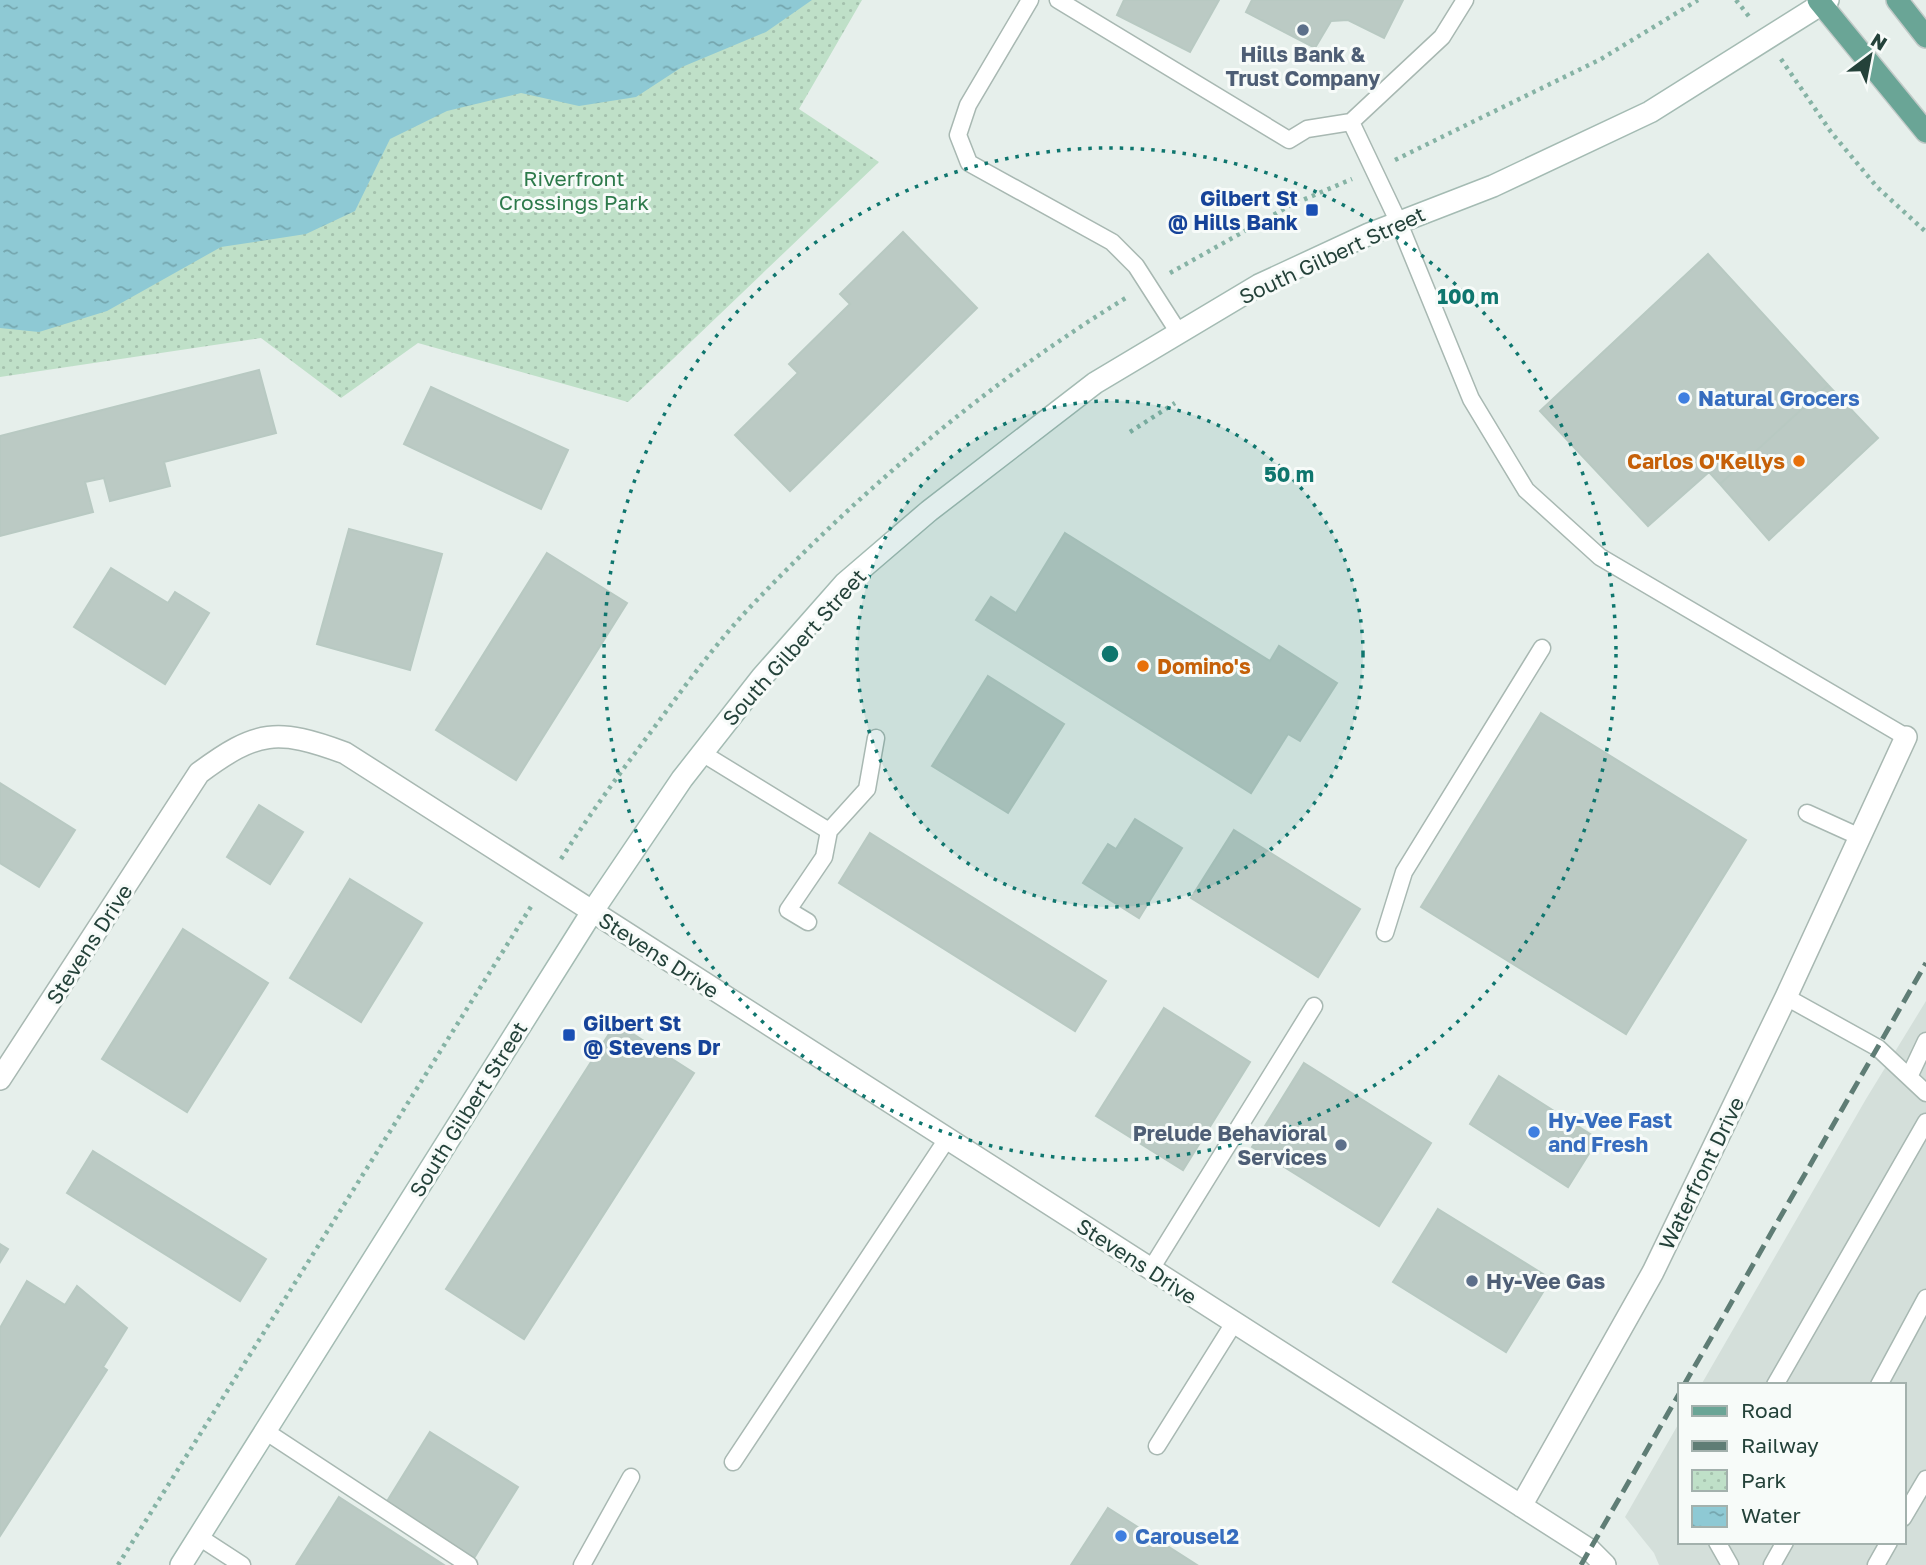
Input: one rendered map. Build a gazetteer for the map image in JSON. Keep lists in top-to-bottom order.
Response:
{
  "streets": {
    "street": ["South Gilbert Street", "Stevens Drive", "Waterfront Drive"]
  },
  "crossings": [
    ["South Gilbert Street", "Stevens Drive"],
    ["Stevens Drive", "Waterfront Drive"]
  ],
  "parks": ["Riverfront Crossings Park"],
  "places": {
    "other": [
      "Hills Bank & Trust Company",
      "Natural Grocers",
      "Carlos O'Kellys",
      "Domino's",
      "Hy-Vee Fast and Fresh",
      "Prelude Behavioral Services",
      "Hy-Vee Gas",
      "Carousel2"
    ],
    "transit": ["Gilbert St @ Hills Bank", "Gilbert St @ Stevens Dr"]
  },
  "legend": [
    "Road",
    "Railway",
    "Park",
    "Water"
  ],
  "north": "top right",
  "rings": ["100 m", "50 m"]
}
